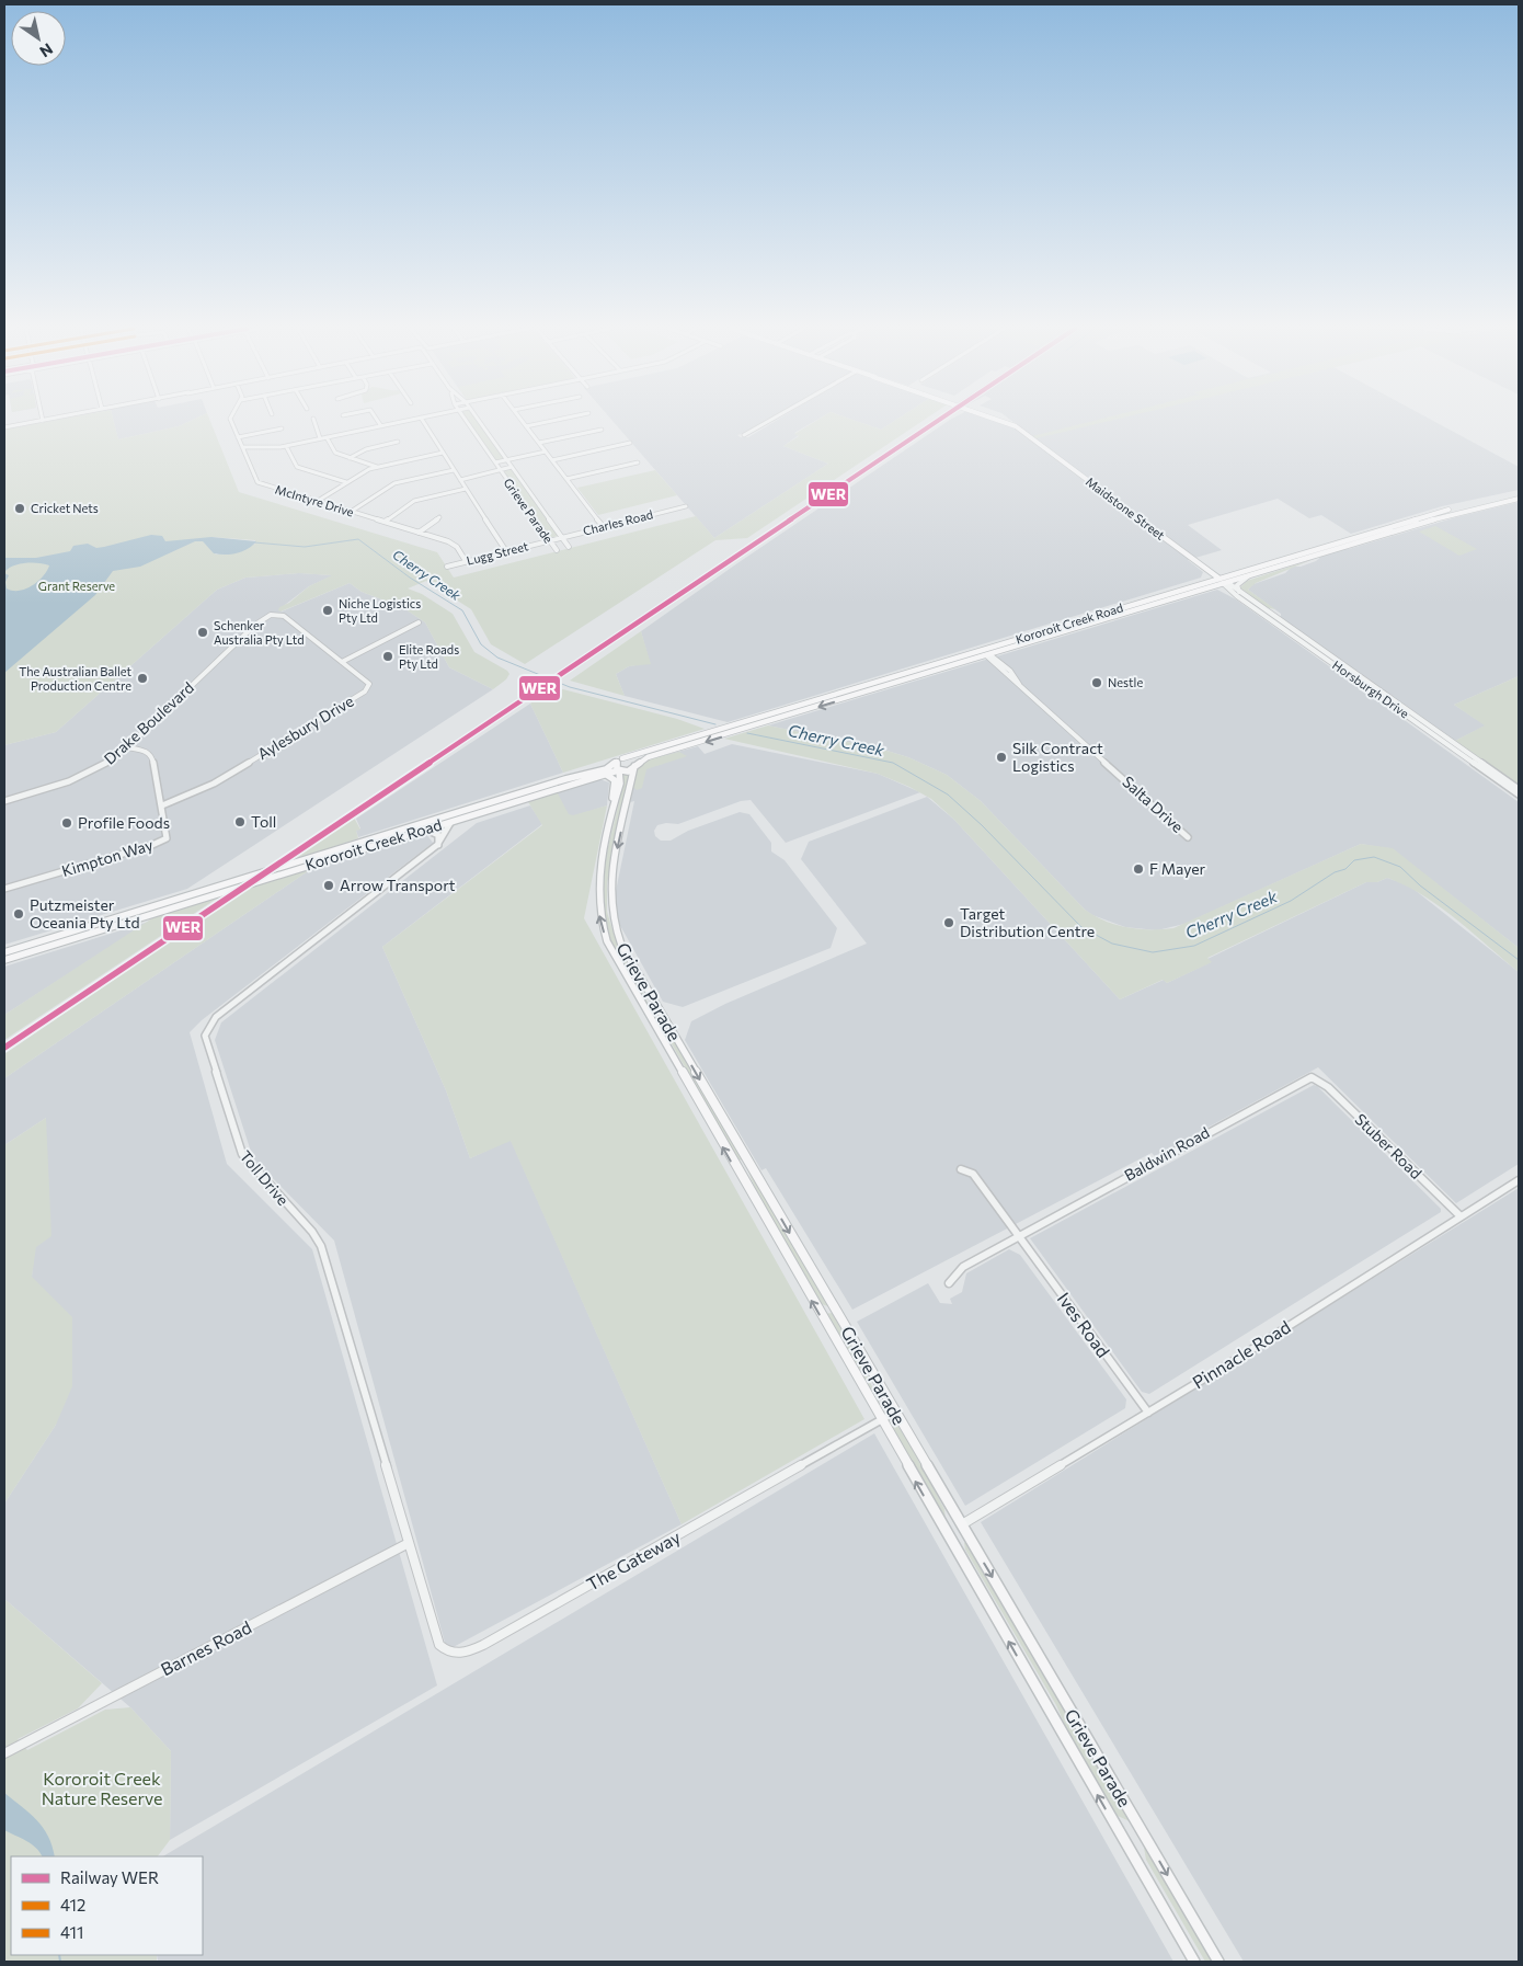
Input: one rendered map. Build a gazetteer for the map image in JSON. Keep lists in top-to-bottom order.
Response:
{
  "streets": {
    "main road": ["Maidstone Street", "Grieve Parade", "Kororoit Creek Road"],
    "street": [
      "McIntyre Drive",
      "Charles Road",
      "Lugg Street",
      "Horsburgh Drive",
      "Drake Boulevard",
      "Aylesbury Drive",
      "Salta Drive",
      "Kimpton Way",
      "Stuber Road",
      "Baldwin Road",
      "Toll Drive",
      "Ives Road",
      "Pinnacle Road",
      "The Gateway",
      "Barnes Road"
    ]
  },
  "crossings": [
    ["McIntyre Drive", "Lugg Street"],
    ["Maidstone Street", "Kororoit Creek Road"],
    ["Maidstone Street", "Horsburgh Drive"],
    ["Grieve Parade", "Charles Road"],
    ["Grieve Parade", "Lugg Street"],
    ["Grieve Parade", "Kororoit Creek Road"],
    ["Grieve Parade", "Pinnacle Road"],
    ["Grieve Parade", "The Gateway"],
    ["Charles Road", "Lugg Street"],
    ["Kororoit Creek Road", "Horsburgh Drive"],
    ["Kororoit Creek Road", "Salta Drive"],
    ["Kororoit Creek Road", "Toll Drive"],
    ["Drake Boulevard", "Aylesbury Drive"],
    ["Drake Boulevard", "Kimpton Way"],
    ["Aylesbury Drive", "Kimpton Way"],
    ["Stuber Road", "Baldwin Road"],
    ["Stuber Road", "Pinnacle Road"],
    ["Baldwin Road", "Ives Road"],
    ["Toll Drive", "The Gateway"],
    ["Toll Drive", "Barnes Road"],
    ["Ives Road", "Pinnacle Road"]
  ],
  "water": ["Cherry Creek"],
  "parks": ["Grant Reserve", "Kororoit Creek Nature Reserve"],
  "places": [
    "Cricket Nets",
    "Niche Logistics Pty Ltd",
    "Schenker Australia Pty Ltd",
    "Elite Roads Pty Ltd",
    "The Australian Ballet Production Centre",
    "Nestle",
    "Silk Contract Logistics",
    "Toll",
    "Profile Foods",
    "F Mayer",
    "Arrow Transport",
    "Putzmeister Oceania Pty Ltd",
    "Target Distribution Centre"
  ],
  "lines": ["rail line WER"],
  "legend": ["Railway WER", "412", "411"],
  "north": "bottom right"
}
